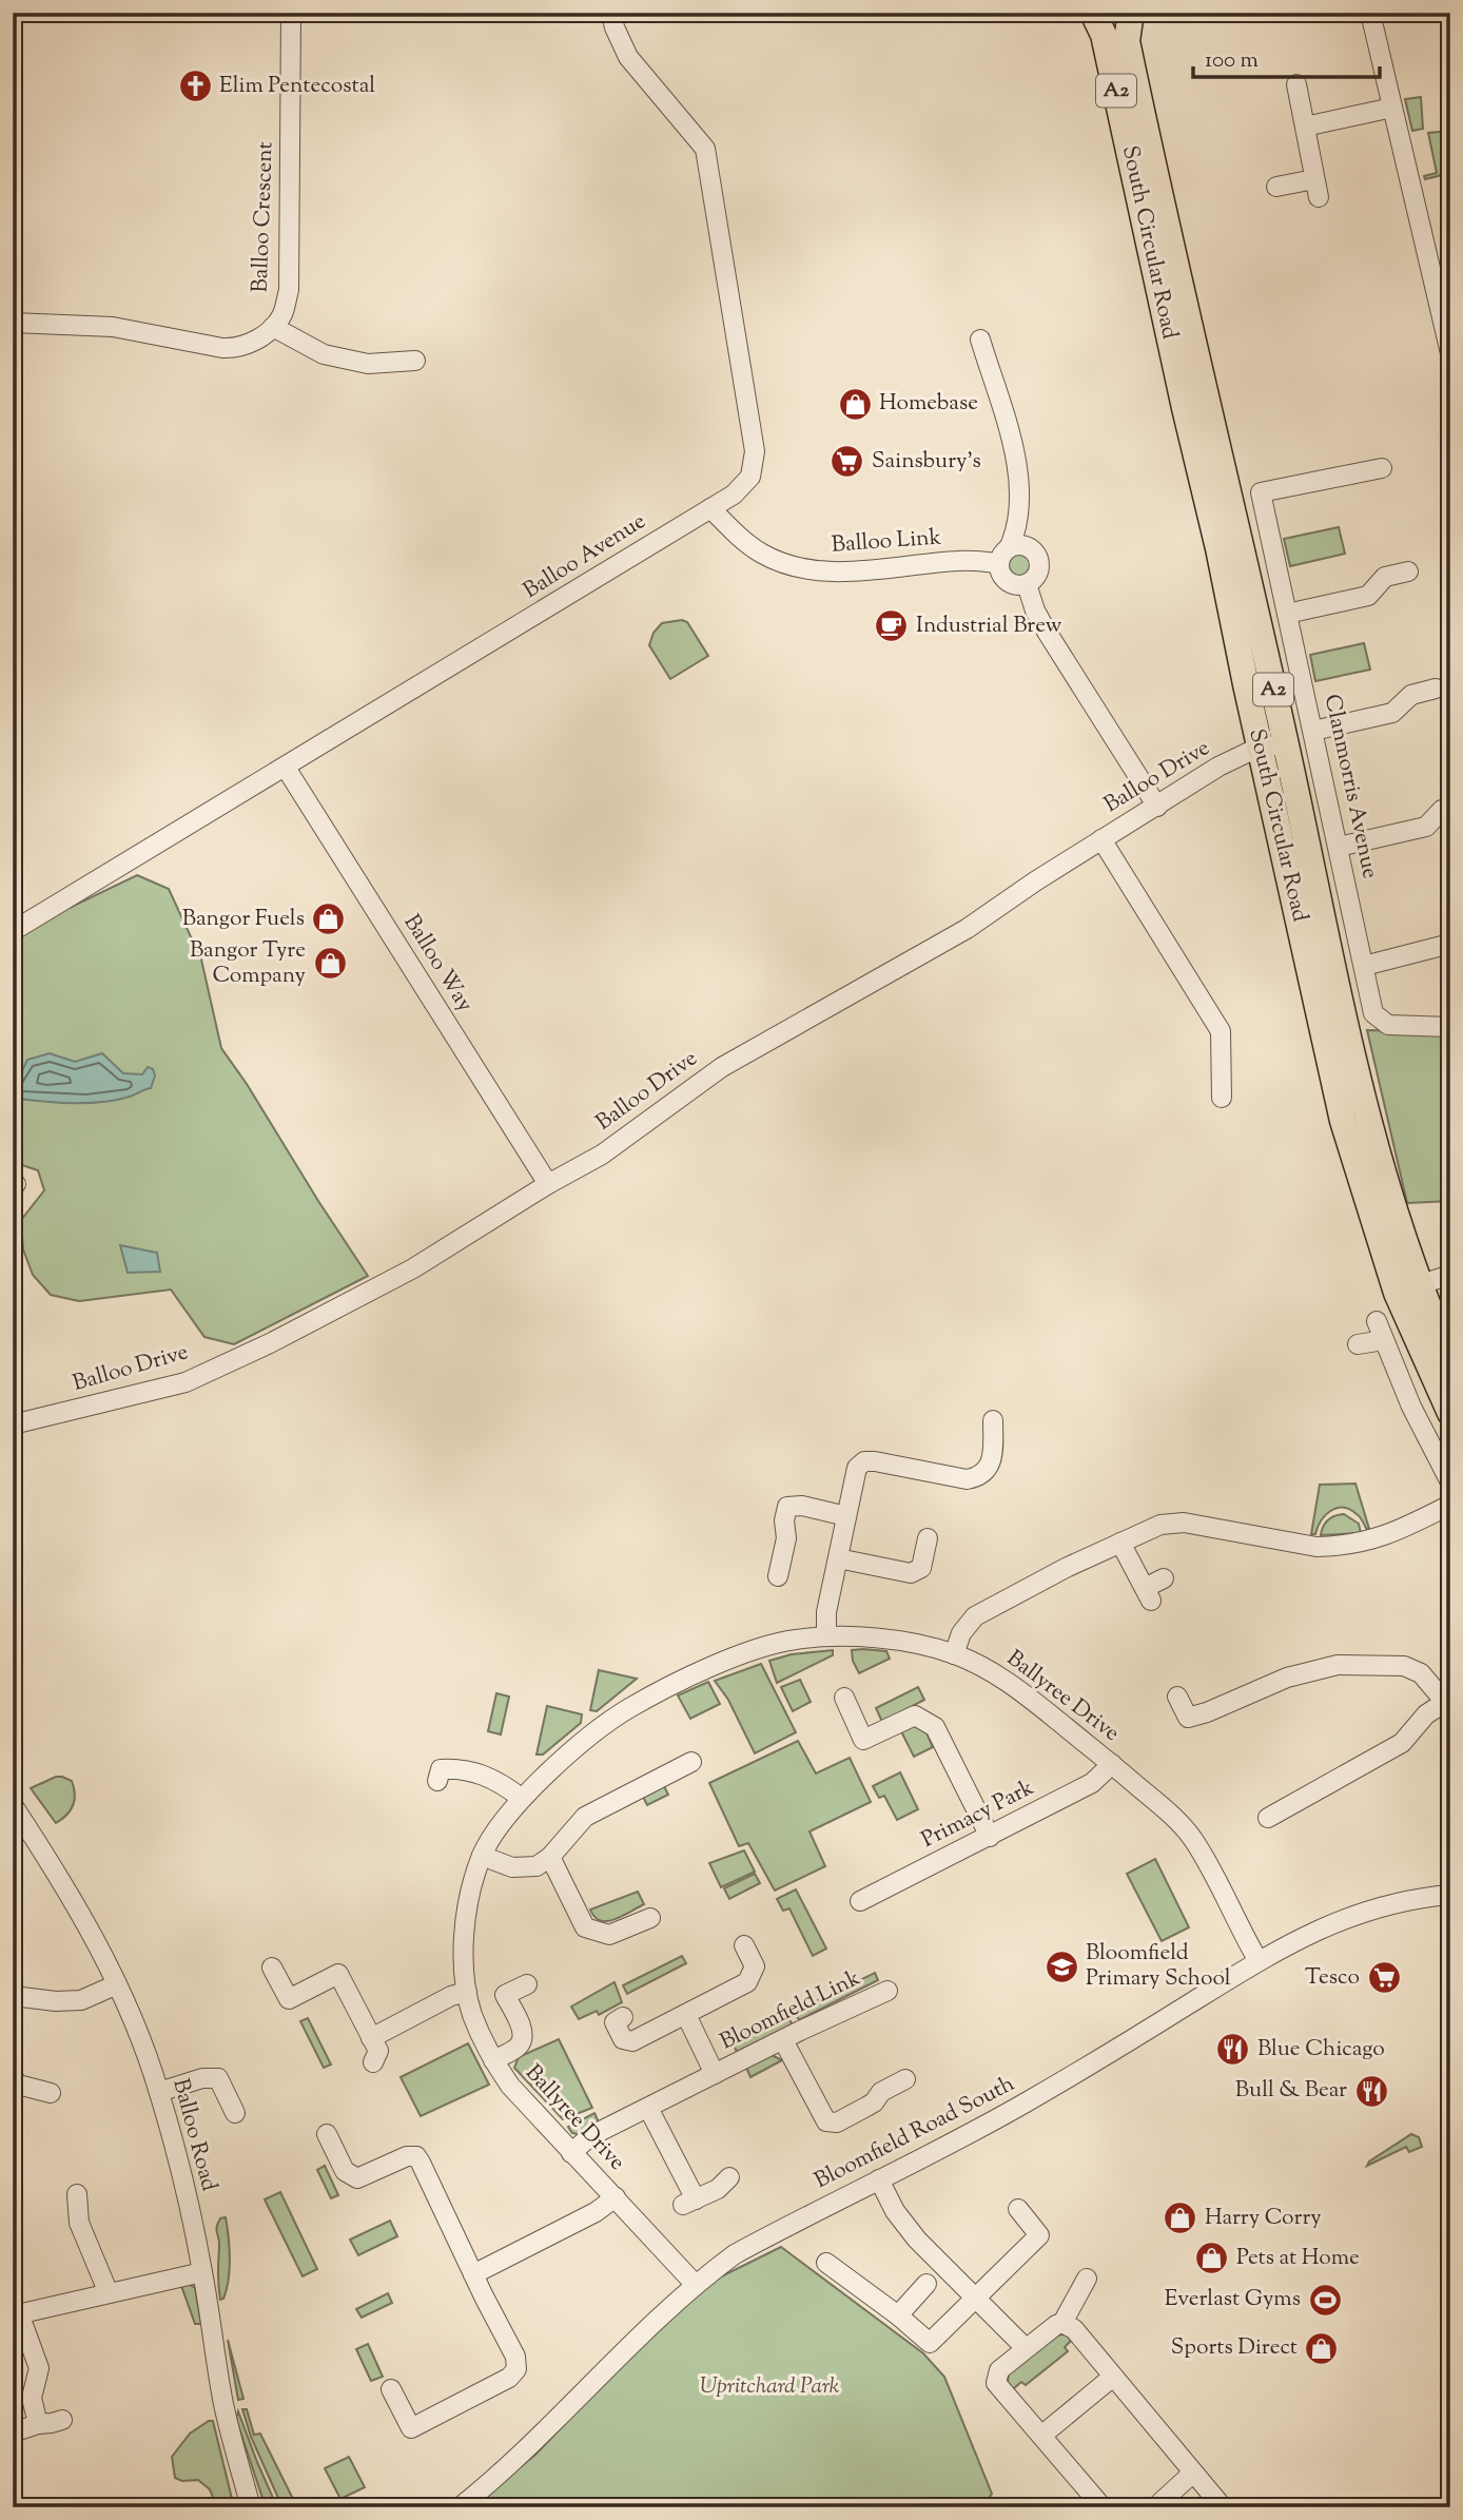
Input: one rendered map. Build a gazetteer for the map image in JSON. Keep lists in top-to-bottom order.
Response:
{
  "streets": {
    "highway": ["A2", "South Circular Road"],
    "street": [
      "Balloo Crescent",
      "Balloo Link",
      "Balloo Avenue",
      "Balloo Drive",
      "Clanmorris Avenue",
      "Balloo Way",
      "Ballyree Drive",
      "Primacy Park",
      "Bloomfield Link",
      "Bloomfield Road South",
      "Balloo Road"
    ]
  },
  "crossings": [
    ["South Circular Road", "Balloo Drive"],
    ["Balloo Link", "Balloo Avenue"],
    ["Balloo Avenue", "Balloo Way"],
    ["Balloo Drive", "Balloo Way"],
    ["Ballyree Drive", "Primacy Park"],
    ["Ballyree Drive", "Bloomfield Link"],
    ["Ballyree Drive", "Bloomfield Road South"]
  ],
  "parks": ["Upritchard Park"],
  "places": {
    "church": ["Elim Pentecostal"],
    "shop": [
      "Homebase",
      "Bangor Fuels",
      "Bangor Tyre Company",
      "Harry Corry",
      "Pets at Home",
      "Sports Direct"
    ],
    "supermarket": ["Sainsbury's", "Tesco"],
    "cafe": ["Industrial Brew"],
    "school or university": ["Bloomfield Primary School"],
    "restaurant": ["Blue Chicago", "Bull & Bear"],
    "sports": ["Everlast Gyms"]
  },
  "scale_bar": "100 m"
}
